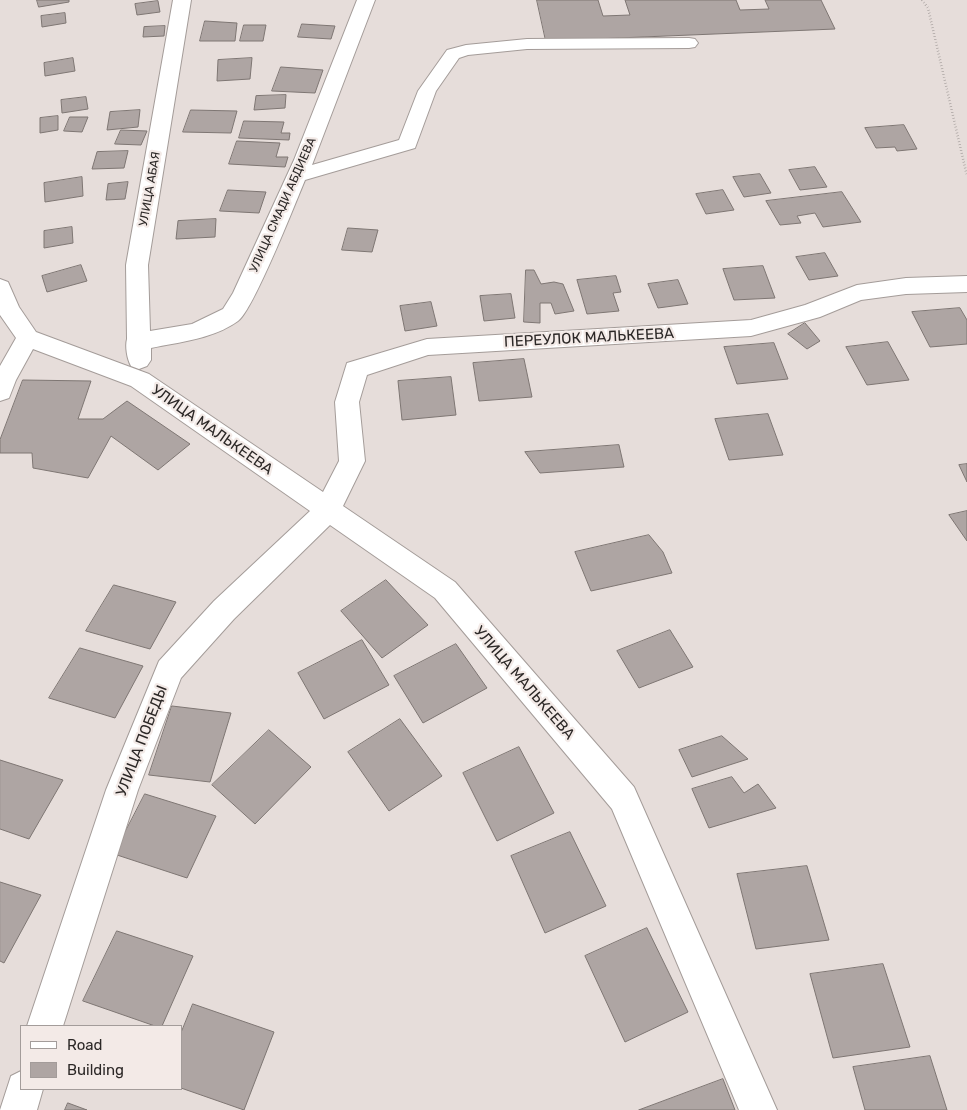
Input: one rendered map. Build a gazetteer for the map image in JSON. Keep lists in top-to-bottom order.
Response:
{
  "streets": {
    "street": [
      "УЛИЦА АБАЯ",
      "УЛИЦА СМАДИ АБДИЕВА",
      "ПЕРЕУЛОК МАЛЬКЕЕВА",
      "УЛИЦА МАЛЬКЕЕВА",
      "УЛИЦА ПОБЕДЫ"
    ]
  },
  "crossings": [
    ["УЛИЦА АБАЯ", "УЛИЦА СМАДИ АБДИЕВА"],
    ["УЛИЦА АБАЯ", "УЛИЦА МАЛЬКЕЕВА"],
    ["ПЕРЕУЛОК МАЛЬКЕЕВА", "УЛИЦА МАЛЬКЕЕВА"],
    ["ПЕРЕУЛОК МАЛЬКЕЕВА", "УЛИЦА ПОБЕДЫ"],
    ["УЛИЦА МАЛЬКЕЕВА", "УЛИЦА ПОБЕДЫ"]
  ],
  "legend": ["Road", "Building"]
}
